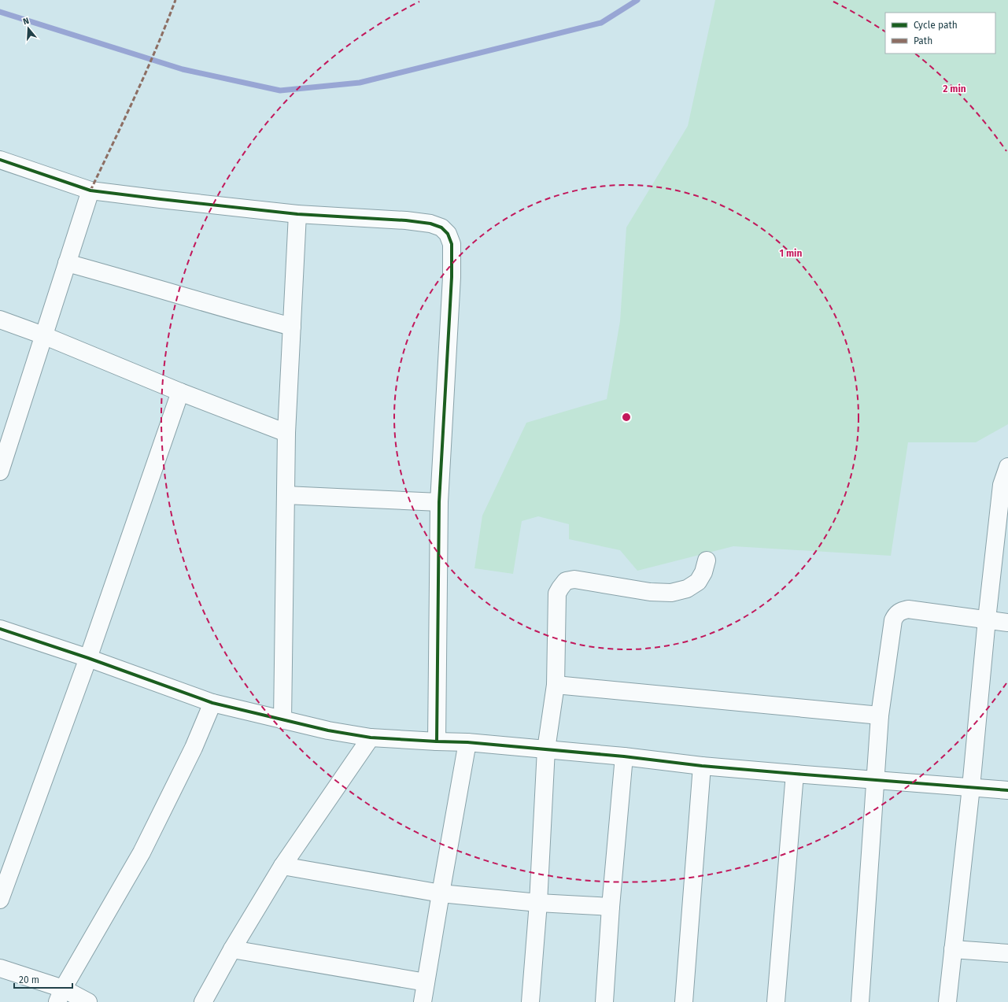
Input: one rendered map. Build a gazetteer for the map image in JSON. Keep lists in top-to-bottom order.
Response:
{
  "legend": ["Cycle path", "Path"],
  "scale_bar": "20 m",
  "north": "top",
  "rings": ["2 min", "1 min"]
}
